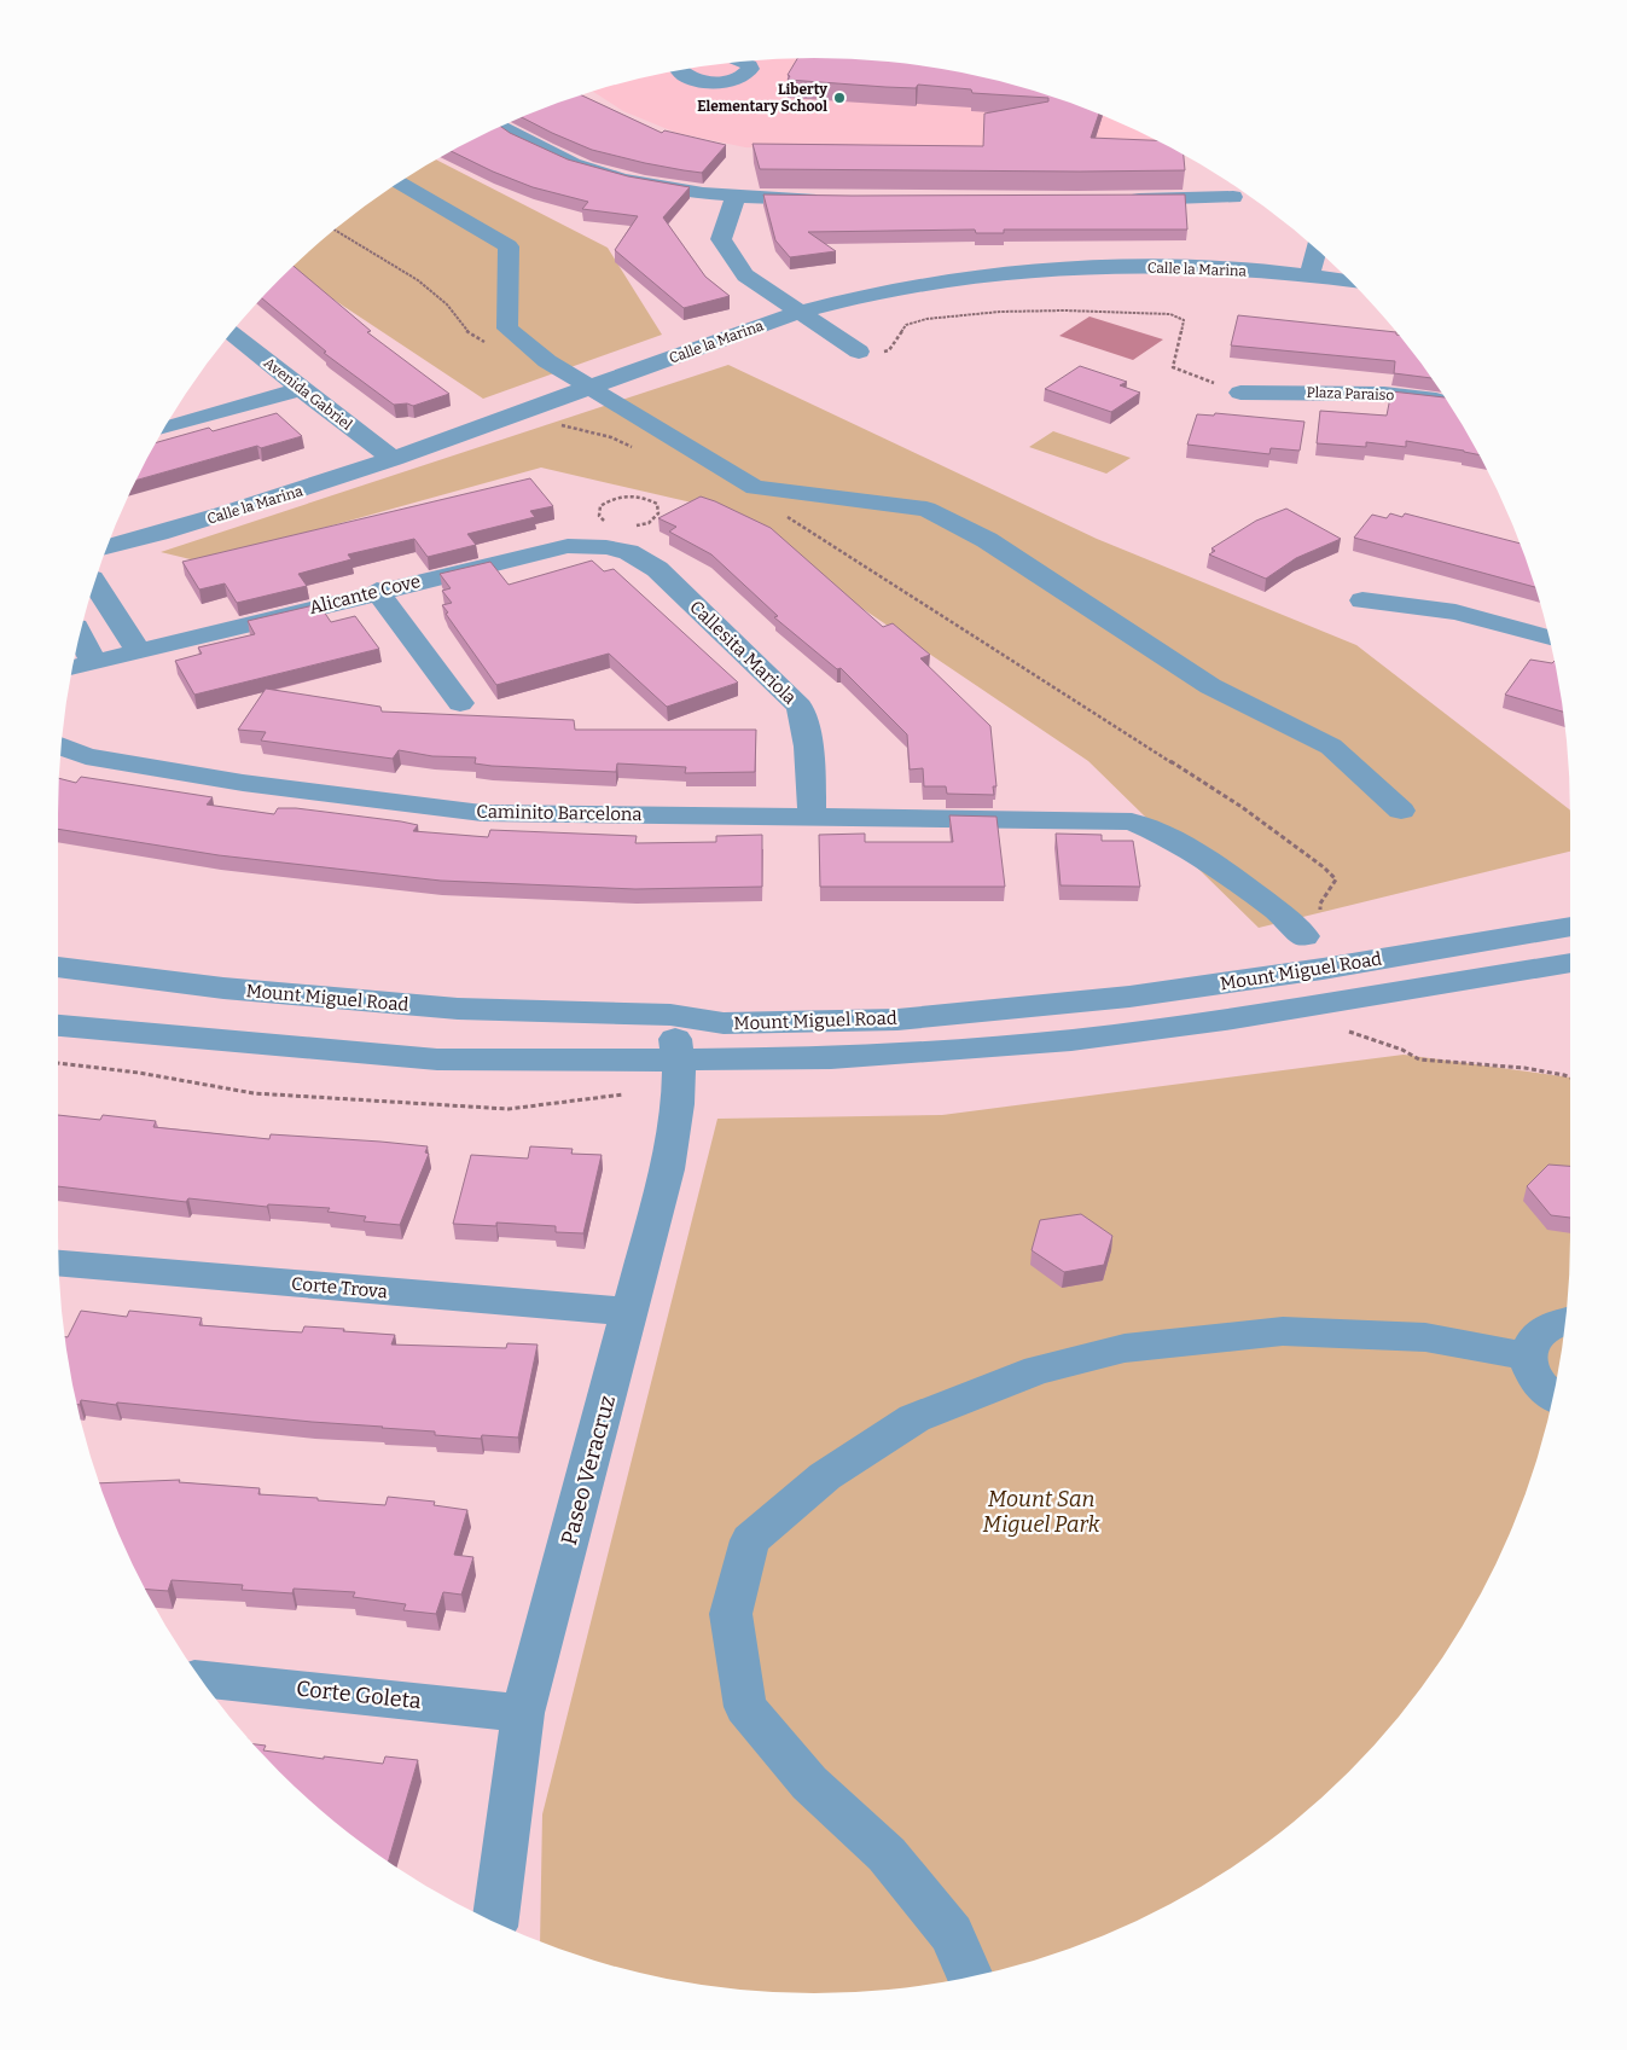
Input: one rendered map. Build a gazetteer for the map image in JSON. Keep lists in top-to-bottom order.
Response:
{
  "streets": {
    "street": [
      "Calle la Marina",
      "Avenida Gabriel",
      "Plaza Paraiso",
      "Alicante Cove",
      "Callesita Mariola",
      "Caminito Barcelona",
      "Mount Miguel Road",
      "Corte Trova",
      "Paseo Veracruz",
      "Corte Goleta"
    ]
  },
  "crossings": [
    ["Calle la Marina", "Avenida Gabriel"],
    ["Alicante Cove", "Callesita Mariola"],
    ["Callesita Mariola", "Caminito Barcelona"],
    ["Mount Miguel Road", "Paseo Veracruz"],
    ["Corte Trova", "Paseo Veracruz"],
    ["Paseo Veracruz", "Corte Goleta"]
  ],
  "parks": ["Mount San Miguel Park"],
  "places": ["Liberty Elementary School"]
}
